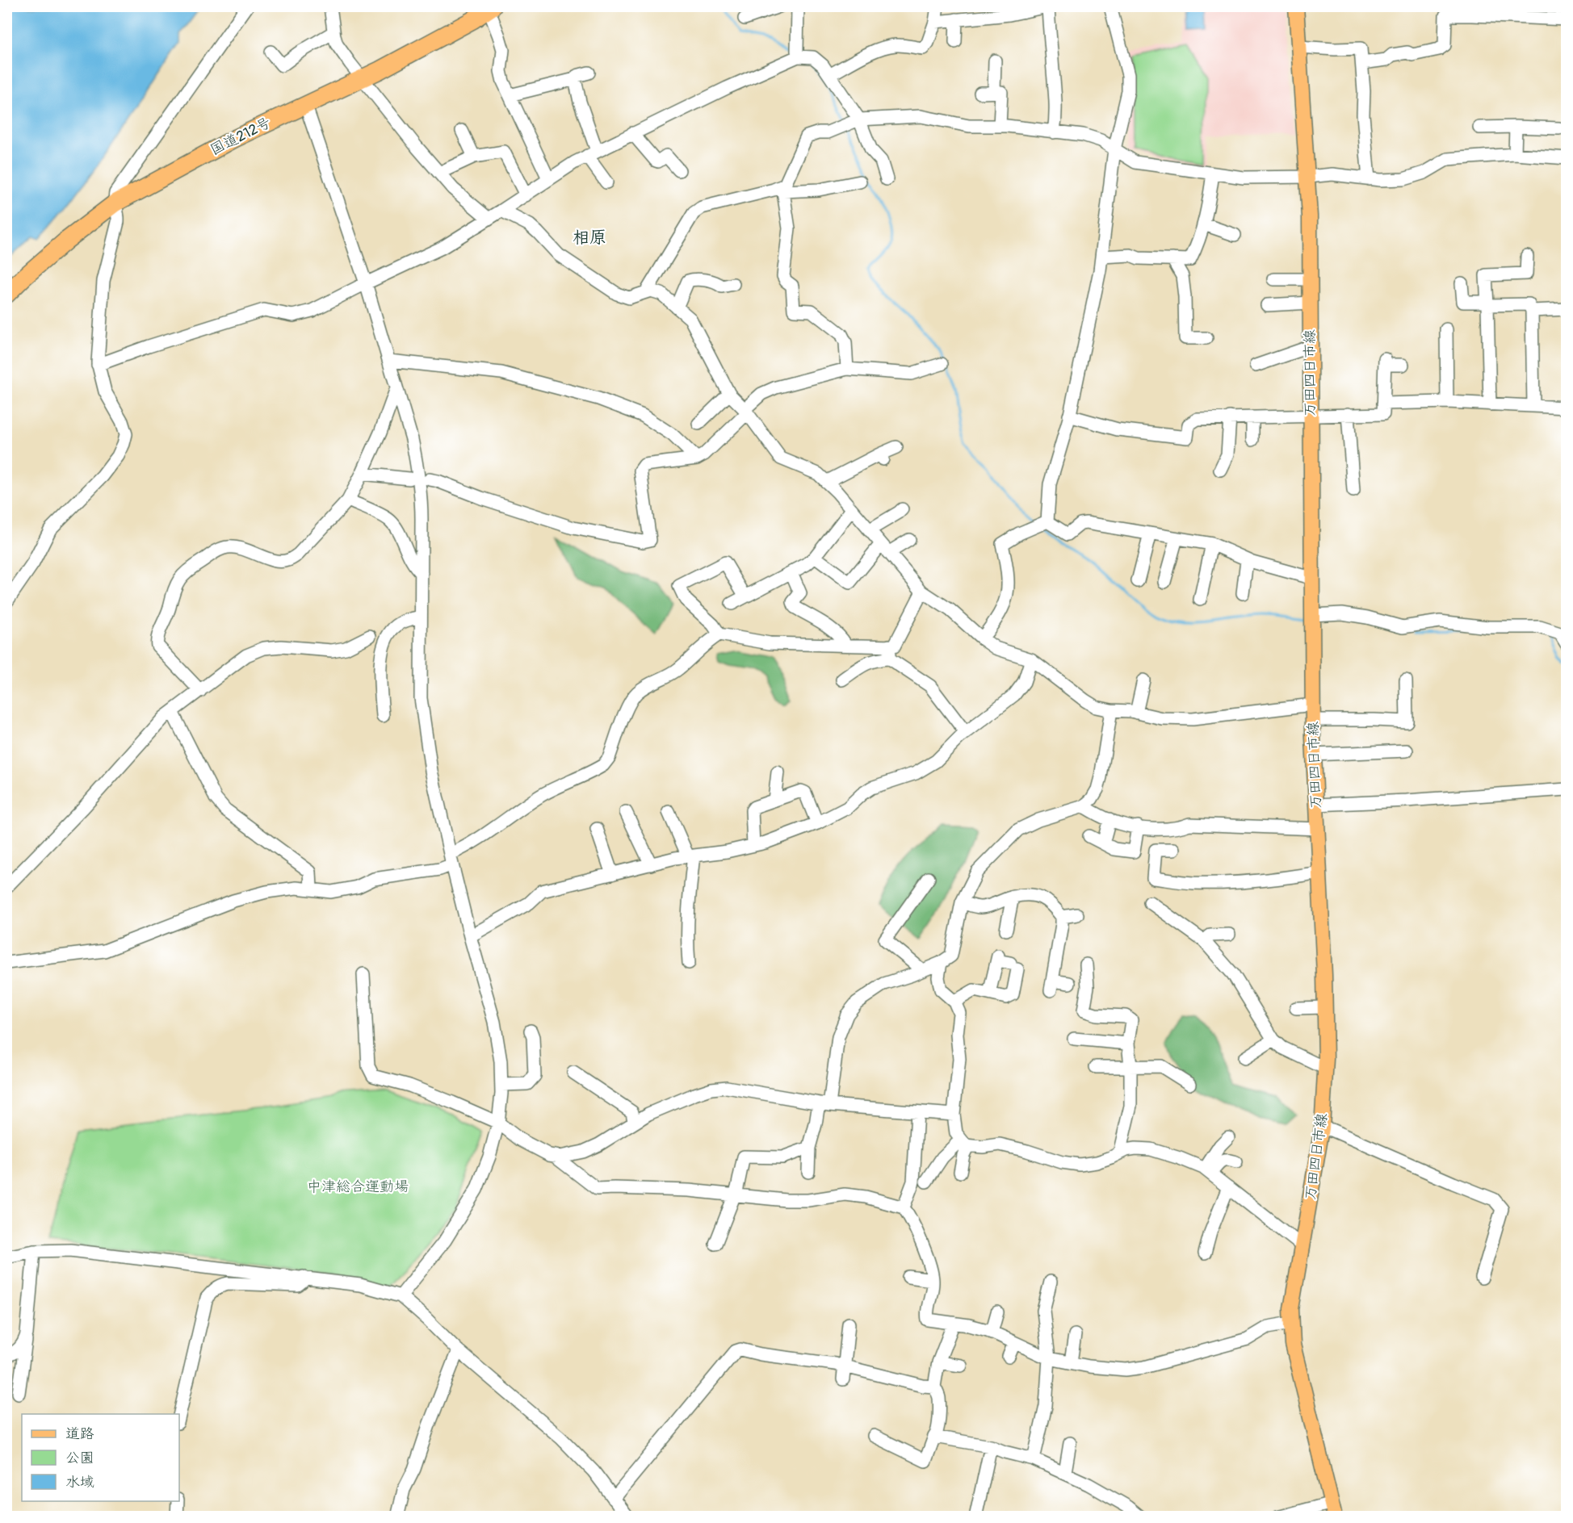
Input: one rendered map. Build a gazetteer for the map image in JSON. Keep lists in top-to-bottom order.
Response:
{
  "streets": {
    "highway": ["国道212号"],
    "main road": ["万田四日市線"]
  },
  "districts": ["相原"],
  "parks": ["中津総合運動場"],
  "legend": ["道路", "公園", "水域"]
}
